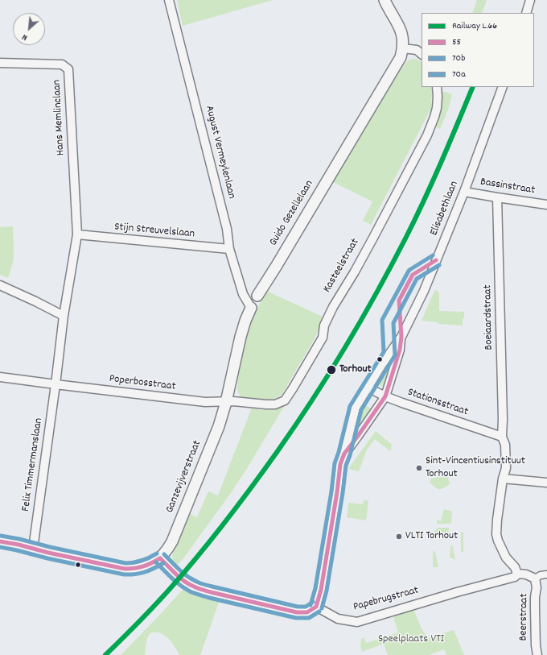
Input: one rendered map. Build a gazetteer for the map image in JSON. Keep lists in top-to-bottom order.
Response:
{
  "streets": {
    "street": [
      "Hans Memlinclaan",
      "August Vermeylenlaan",
      "Bassinstraat",
      "Elisabethlaan",
      "Guido Gezellelaan",
      "Stijn Streuvelslaan",
      "Kasteelstraat",
      "Boeiaardstraat",
      "Poperbosstraat",
      "Stationsstraat",
      "Felix Timmermanslaan",
      "Ganzevijverstraat",
      "Papebrugstraat",
      "Beerstraat"
    ]
  },
  "crossings": [
    ["Hans Memlinclaan", "Stijn Streuvelslaan"],
    ["August Vermeylenlaan", "Guido Gezellelaan"],
    ["August Vermeylenlaan", "Stijn Streuvelslaan"],
    ["Bassinstraat", "Elisabethlaan"],
    ["Bassinstraat", "Boeiaardstraat"],
    ["Elisabethlaan", "Stationsstraat"],
    ["Elisabethlaan", "Papebrugstraat"],
    ["Guido Gezellelaan", "Kasteelstraat"],
    ["Guido Gezellelaan", "Poperbosstraat"],
    ["Guido Gezellelaan", "Ganzevijverstraat"],
    ["Kasteelstraat", "Poperbosstraat"],
    ["Kasteelstraat", "Ganzevijverstraat"],
    ["Boeiaardstraat", "Stationsstraat"],
    ["Boeiaardstraat", "Papebrugstraat"],
    ["Poperbosstraat", "Felix Timmermanslaan"],
    ["Poperbosstraat", "Ganzevijverstraat"]
  ],
  "parks": ["Speelplaats VTI"],
  "places": ["Torhout", "Sint-Vincentiusinstituut Torhout", "VLTI Torhout"],
  "lines": [
    "rail line L.66",
    "transit line 70a",
    "transit line 55",
    "transit line 70b"
  ],
  "legend": [
    "Railway L.66",
    "55",
    "70b",
    "70a"
  ],
  "north": "bottom left"
}
